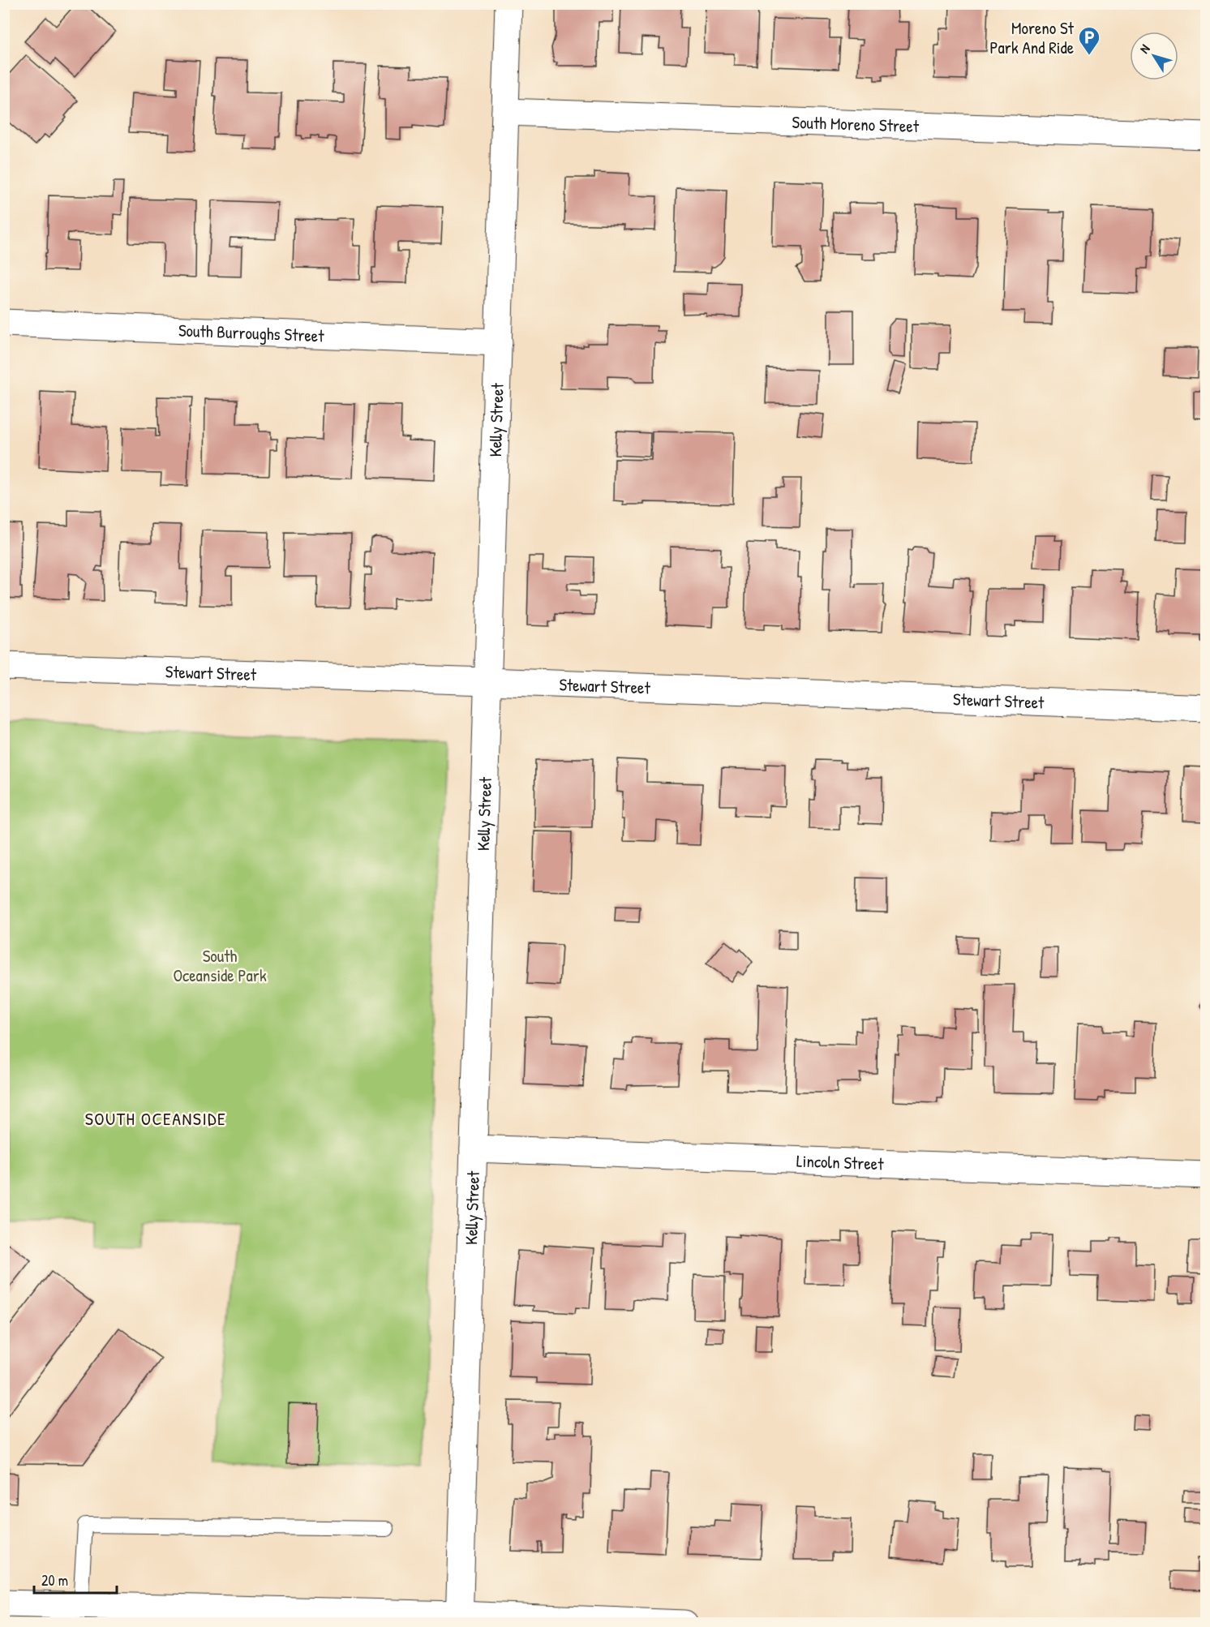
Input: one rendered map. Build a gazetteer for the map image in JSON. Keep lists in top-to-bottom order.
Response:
{
  "streets": {
    "street": [
      "South Moreno Street",
      "South Burroughs Street",
      "Kelly Street",
      "Stewart Street",
      "Lincoln Street"
    ]
  },
  "crossings": [
    ["South Moreno Street", "Kelly Street"],
    ["South Burroughs Street", "Kelly Street"],
    ["Kelly Street", "Stewart Street"],
    ["Kelly Street", "Lincoln Street"]
  ],
  "districts": ["SOUTH OCEANSIDE"],
  "parks": ["South Oceanside Park"],
  "places": {
    "parking": ["Moreno St Park And Ride"]
  },
  "scale_bar": "20 m",
  "north": "top left"
}
